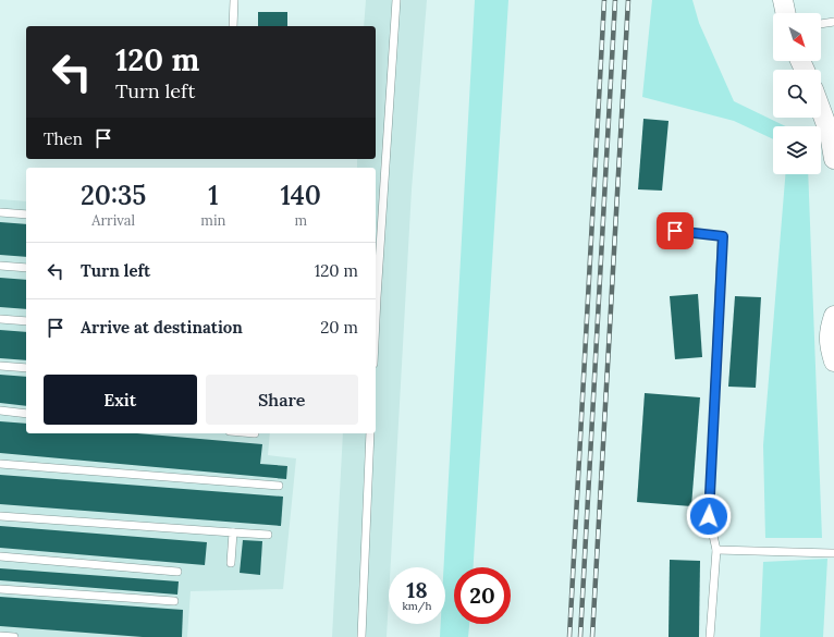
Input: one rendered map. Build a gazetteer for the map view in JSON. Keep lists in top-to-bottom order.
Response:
{
  "north": "bottom right",
  "page": {
    "turn": ["120 m", "Turn left"],
    "then": "Then",
    "eta": [
      "20:35",
      "Arrival",
      "1",
      "min",
      "140",
      "m"
    ],
    "list": [
      {
        "name": "Turn left",
        "value": "120 m"
      },
      {
        "name": "Arrive at destination",
        "value": "20 m"
      }
    ],
    "buttons": ["Exit", "Share"],
    "speed": "18 km/h",
    "limit": "20"
  }
}
